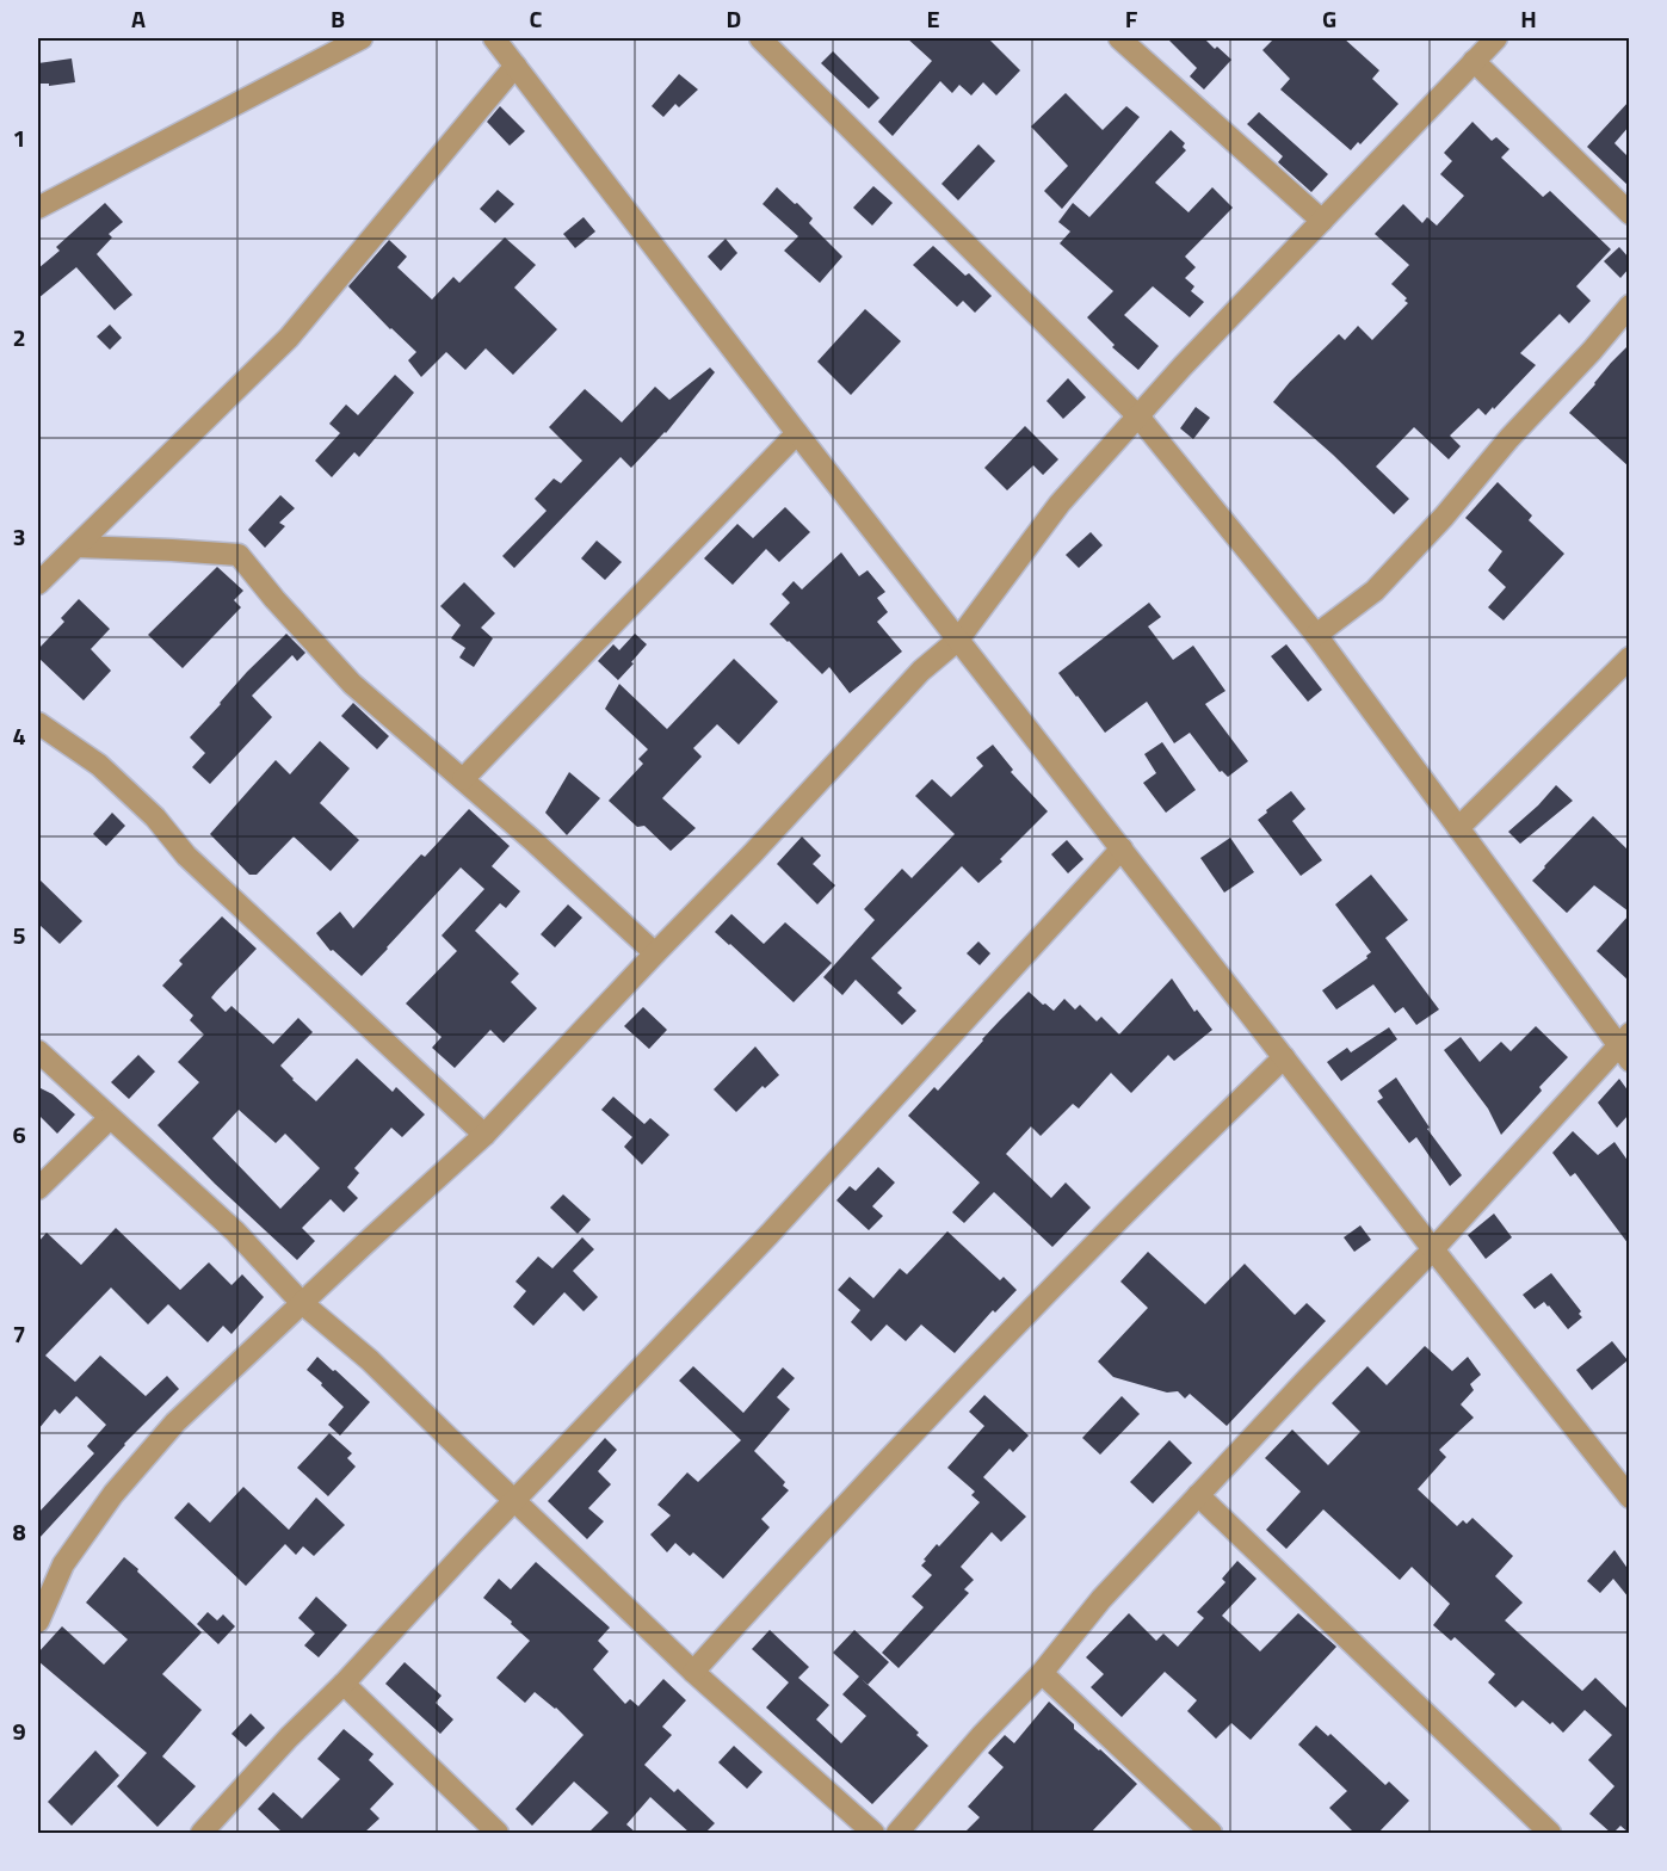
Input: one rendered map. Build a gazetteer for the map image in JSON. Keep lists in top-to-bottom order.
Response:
{
  "grid": {
    "columns": [
      "A",
      "B",
      "C",
      "D",
      "E",
      "F",
      "G",
      "H"
    ],
    "rows": [
      "1",
      "2",
      "3",
      "4",
      "5",
      "6",
      "7",
      "8",
      "9"
    ]
  }
}
